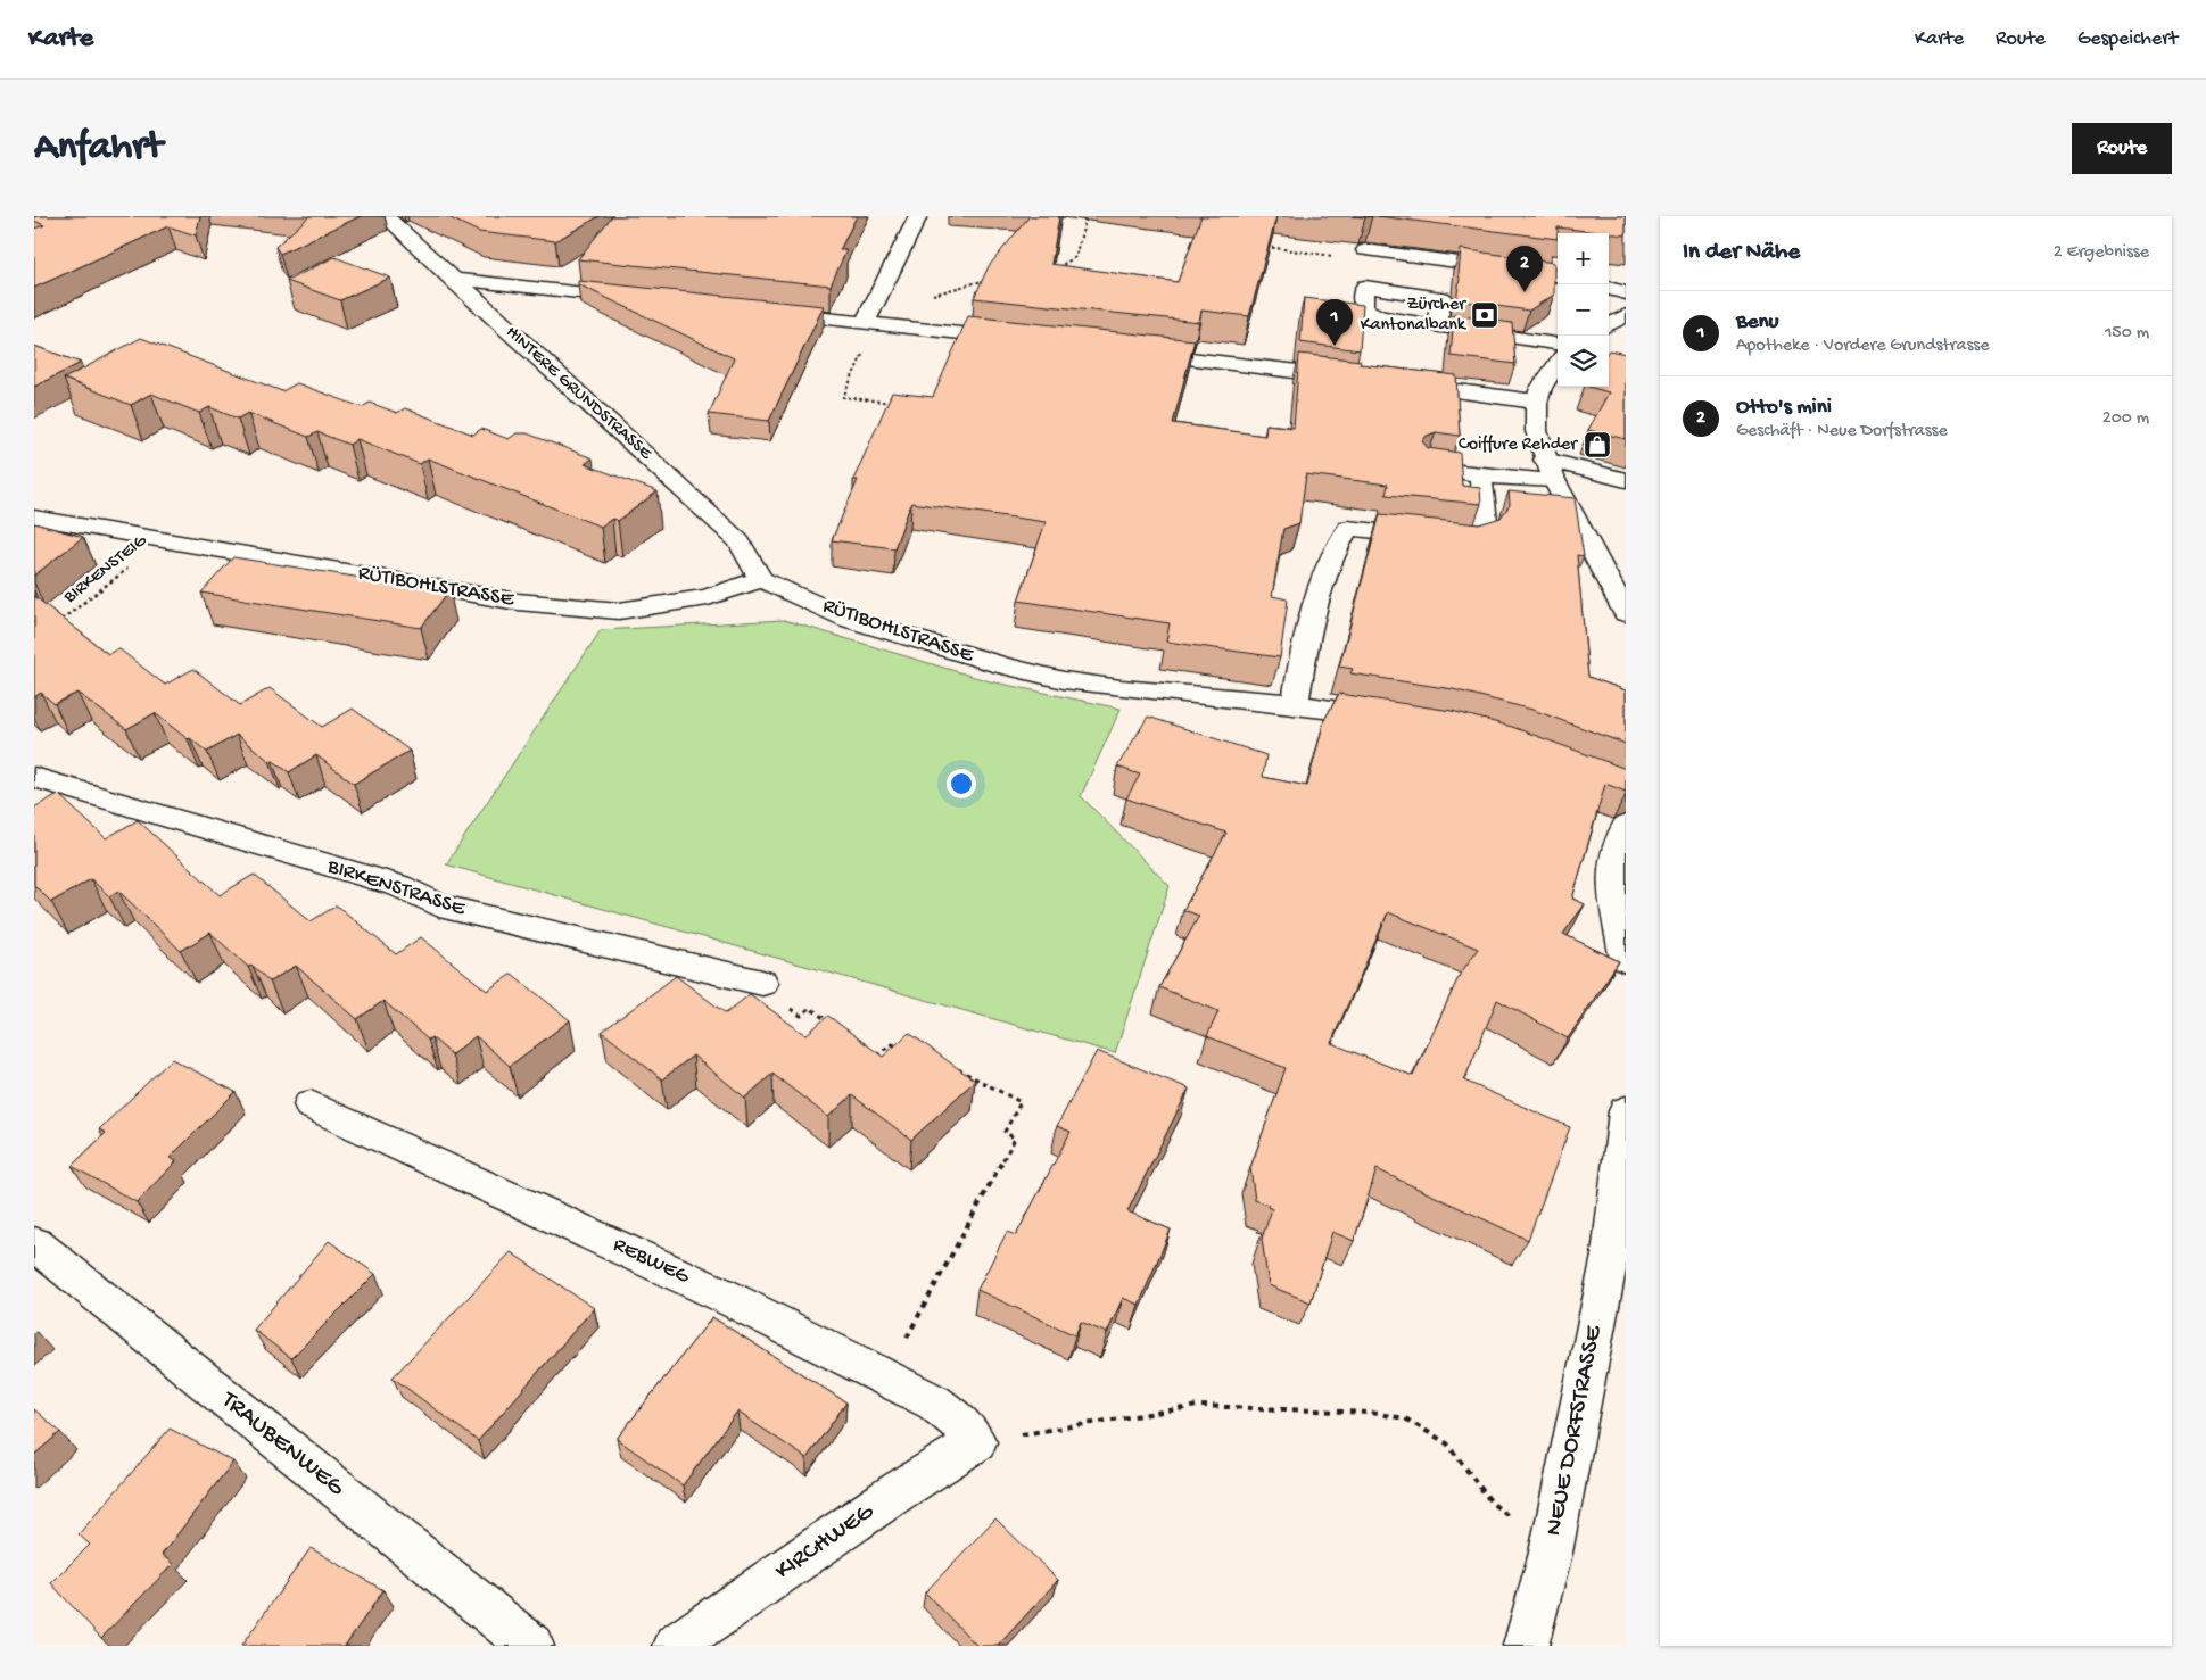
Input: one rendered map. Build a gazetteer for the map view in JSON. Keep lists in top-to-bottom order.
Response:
{
  "streets": {
    "street": [
      "HINTERE GRUNDSTRASSE",
      "RÜTIBOHLSTRASSE",
      "BIRKENSTRASSE",
      "REBWEG",
      "NEUE DORFSTRASSE",
      "TRAUBENWEG",
      "KIRCHWEG"
    ],
    "path": ["BIRKENSTEIG"]
  },
  "crossings": [
    ["HINTERE GRUNDSTRASSE", "RÜTIBOHLSTRASSE"],
    ["BIRKENSTEIG", "RÜTIBOHLSTRASSE"],
    ["REBWEG", "KIRCHWEG"]
  ],
  "places": {
    "bank": ["Zürcher Kantonalbank"],
    "shop": ["Coiffure Rehder"]
  },
  "page": {
    "header": "Karte",
    "nav": ["Karte", "Route", "Gespeichert"],
    "buttons": "Route",
    "title": "Anfahrt",
    "heading": ["In der Nähe", "2 Ergebnisse"],
    "map_buttons": ["+", "−"],
    "pins": ["2", "1"],
    "list": [
      {
        "mark": "1",
        "name": "Benu",
        "note": "Apotheke · Vordere Grundstrasse",
        "value": "150 m"
      },
      {
        "mark": "2",
        "name": "Otto's mini",
        "note": "Geschäft · Neue Dorfstrasse",
        "value": "200 m"
      }
    ]
  }
}
